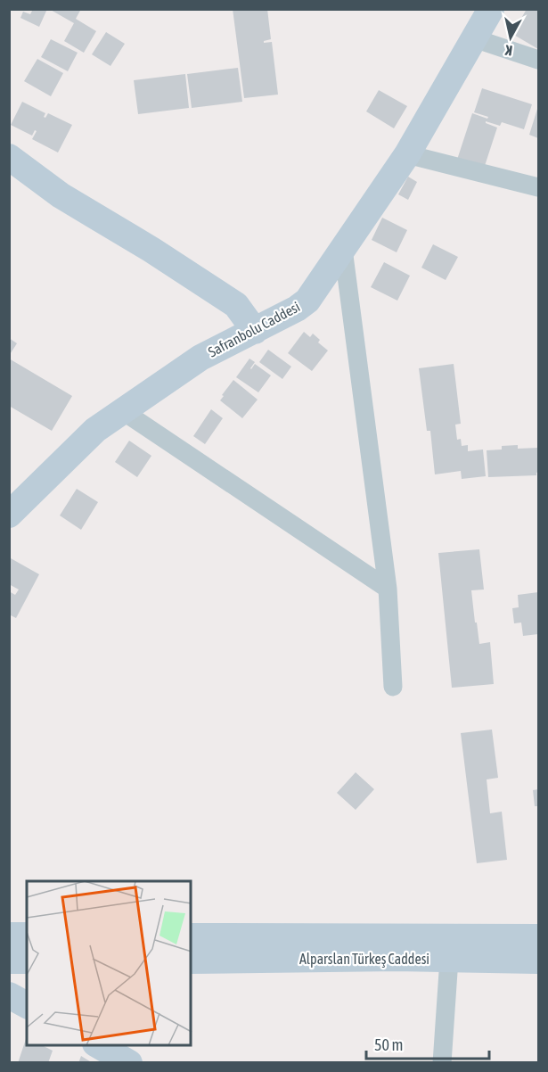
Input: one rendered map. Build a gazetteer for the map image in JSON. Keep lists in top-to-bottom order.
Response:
{
  "streets": {
    "street": ["Safranbolu Caddesi", "Alparslan Türkeş Caddesi"]
  },
  "scale_bar": "50 m",
  "north": "bottom"
}
